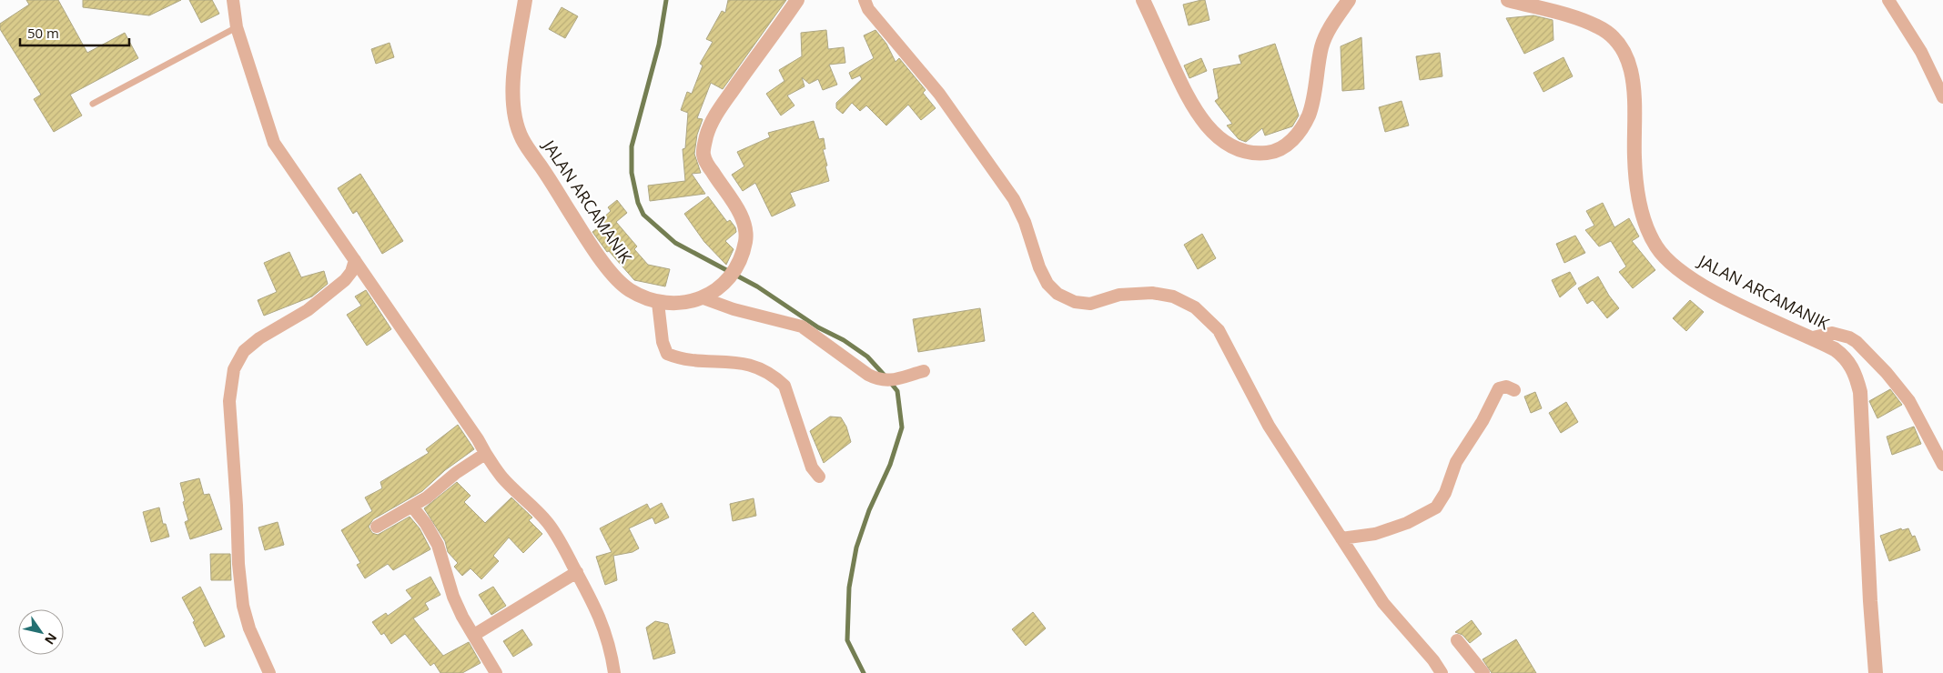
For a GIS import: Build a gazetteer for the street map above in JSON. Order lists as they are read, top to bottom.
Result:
{
  "streets": {
    "street": ["JALAN ARCAMANIK"]
  },
  "scale_bar": "50 m",
  "north": "bottom right"
}
